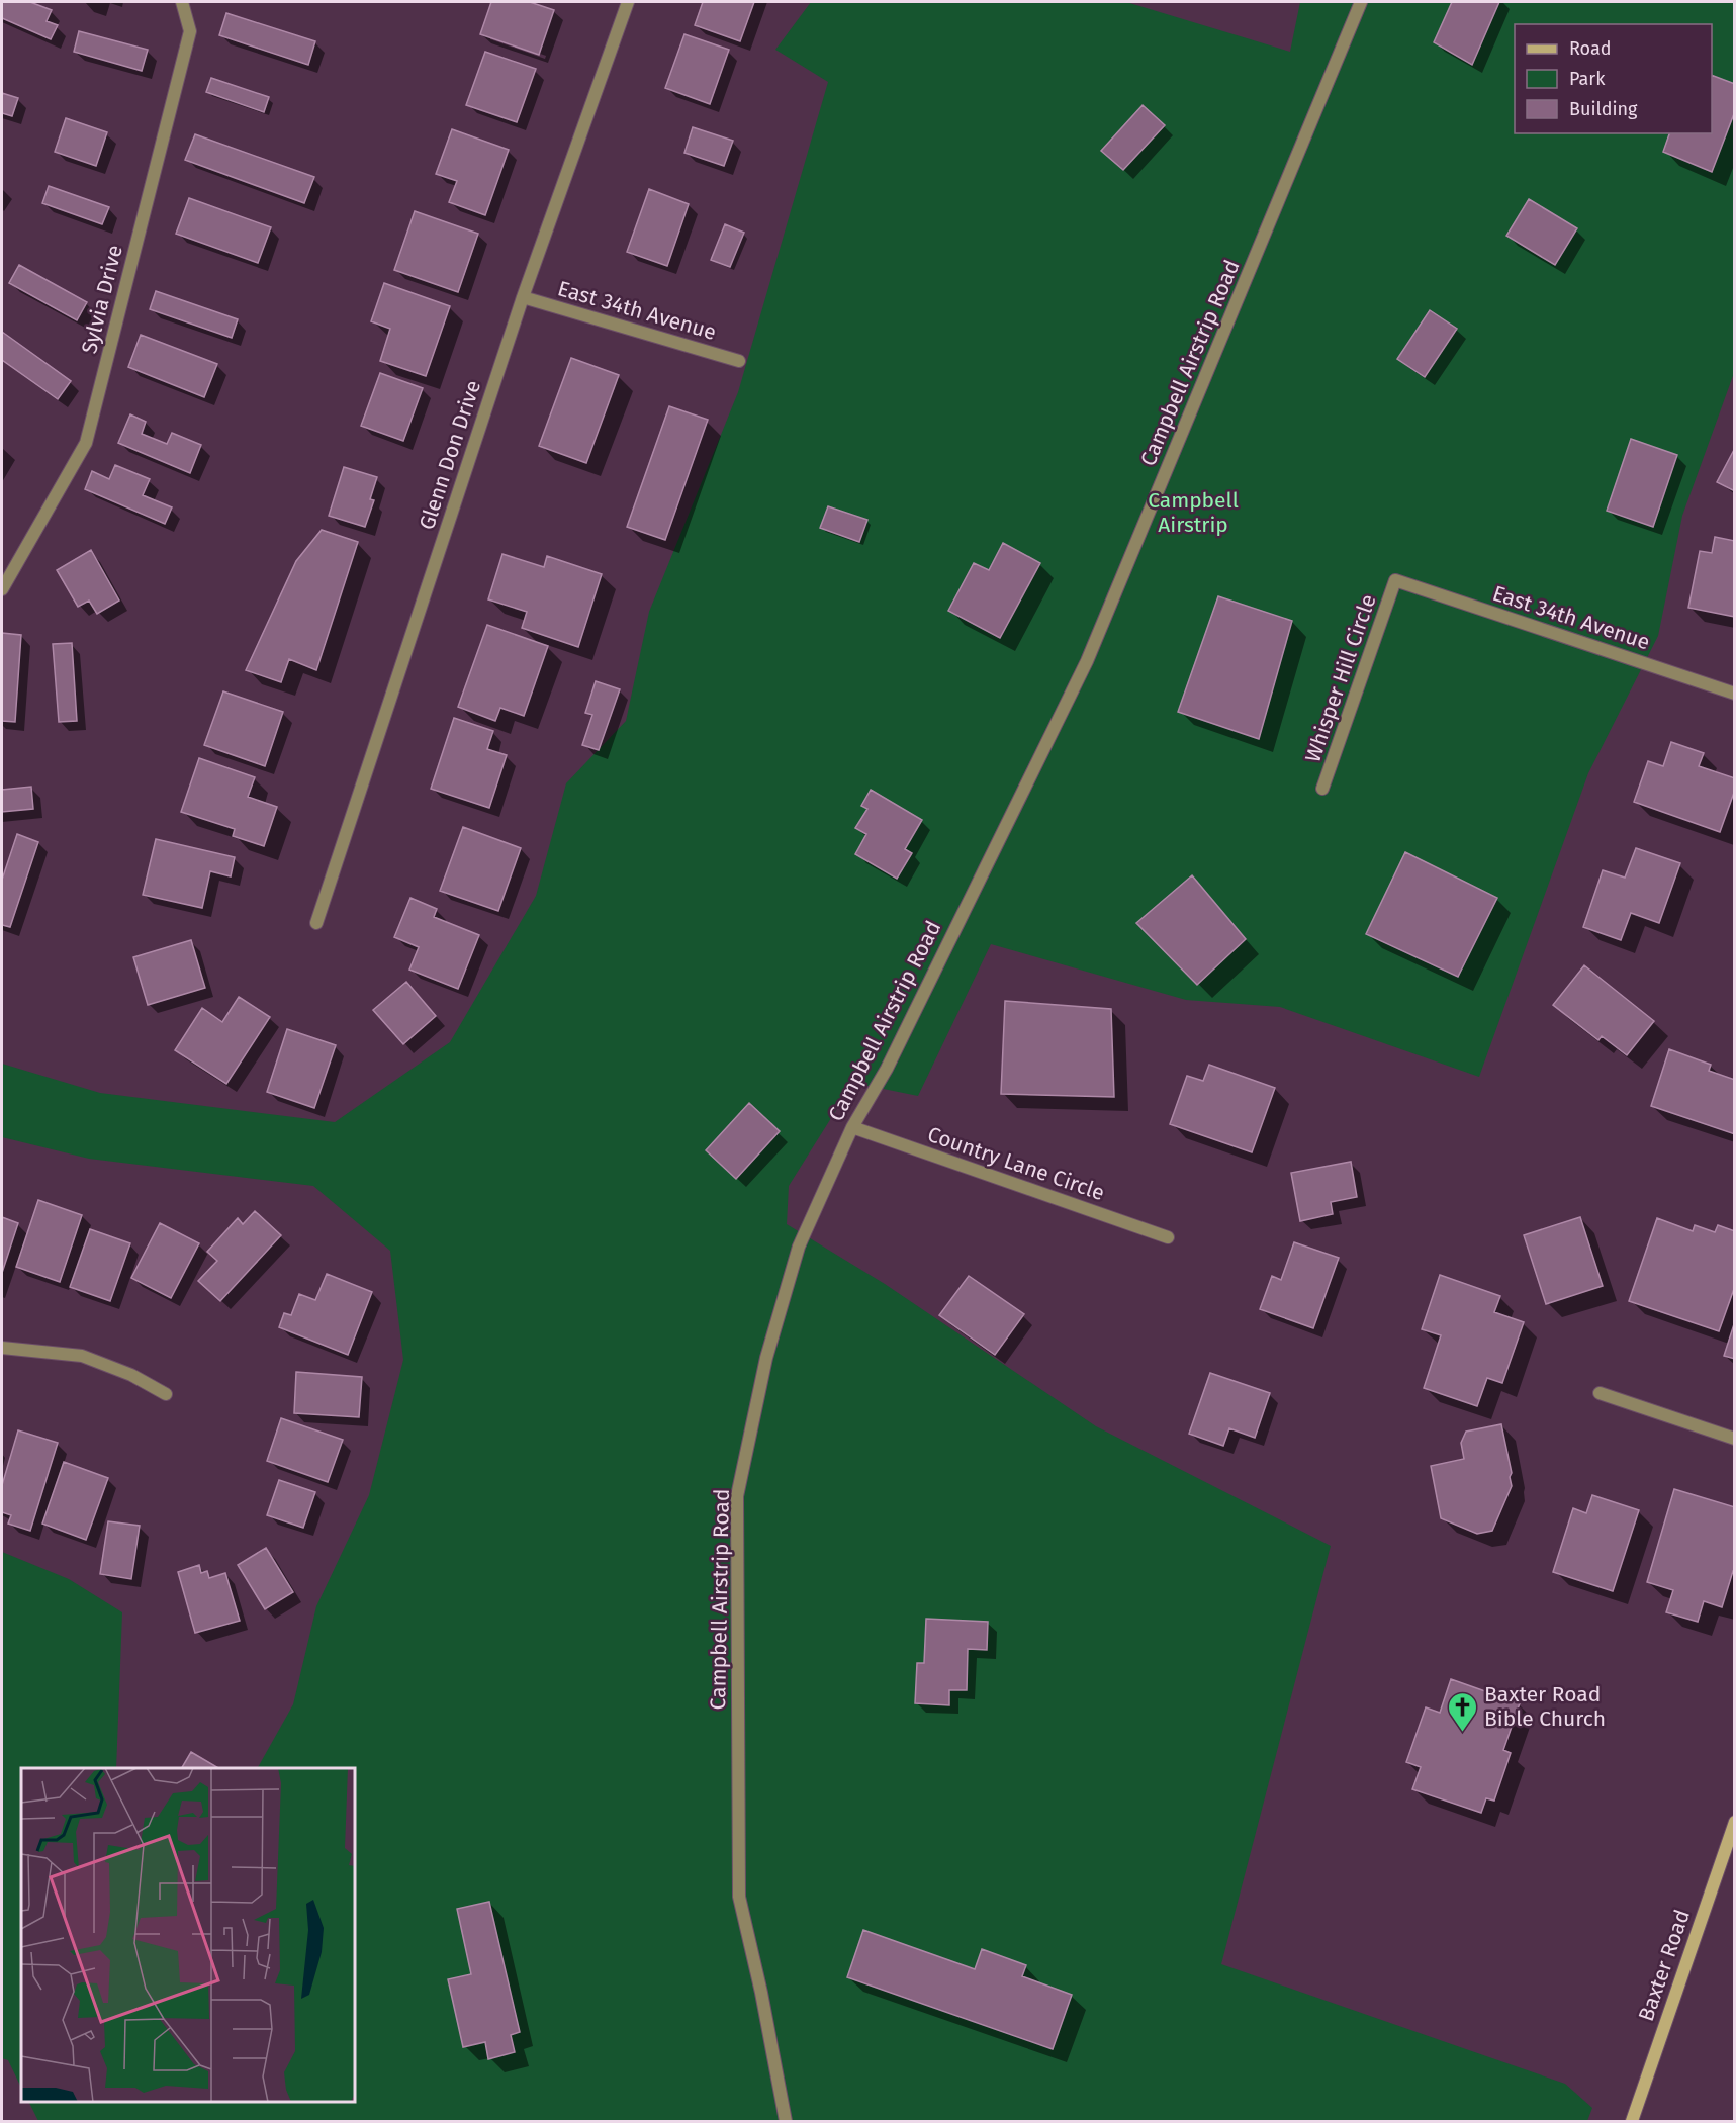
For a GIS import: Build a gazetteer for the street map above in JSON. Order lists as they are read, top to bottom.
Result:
{
  "streets": {
    "street": [
      "Sylvia Drive",
      "East 34th Avenue",
      "Campbell Airstrip Road",
      "Glenn Don Drive",
      "Whisper Hill Circle",
      "Country Lane Circle",
      "Baxter Road"
    ]
  },
  "crossings": [
    ["East 34th Avenue", "Glenn Don Drive"],
    ["East 34th Avenue", "Whisper Hill Circle"],
    ["Campbell Airstrip Road", "Country Lane Circle"]
  ],
  "parks": ["Campbell Airstrip"],
  "places": {
    "church": ["Baxter Road Bible Church"]
  },
  "legend": ["Road", "Park", "Building"]
}
